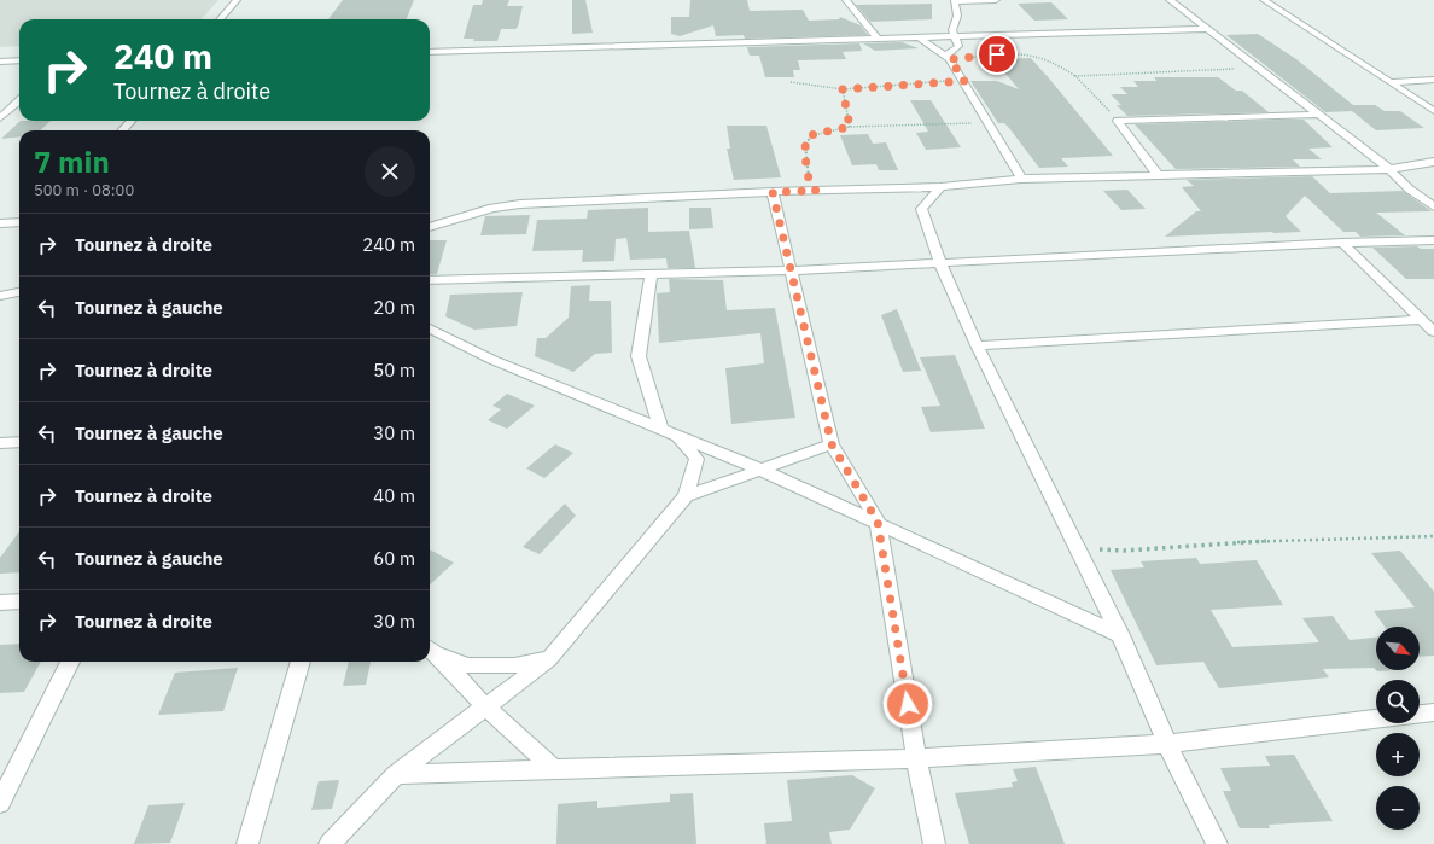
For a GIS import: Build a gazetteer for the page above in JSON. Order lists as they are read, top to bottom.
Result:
{
  "north": "bottom right",
  "page": {
    "turn": ["240 m", "Tournez à droite"],
    "heading": ["7 min", "500 m · 08:00"],
    "list": [
      {
        "name": "Tournez à droite",
        "value": "240 m"
      },
      {
        "name": "Tournez à gauche",
        "value": "20 m"
      },
      {
        "name": "Tournez à droite",
        "value": "50 m"
      },
      {
        "name": "Tournez à gauche",
        "value": "30 m"
      },
      {
        "name": "Tournez à droite",
        "value": "40 m"
      },
      {
        "name": "Tournez à gauche",
        "value": "60 m"
      },
      {
        "name": "Tournez à droite",
        "value": "30 m"
      }
    ],
    "map_buttons": ["+", "−"]
  }
}
